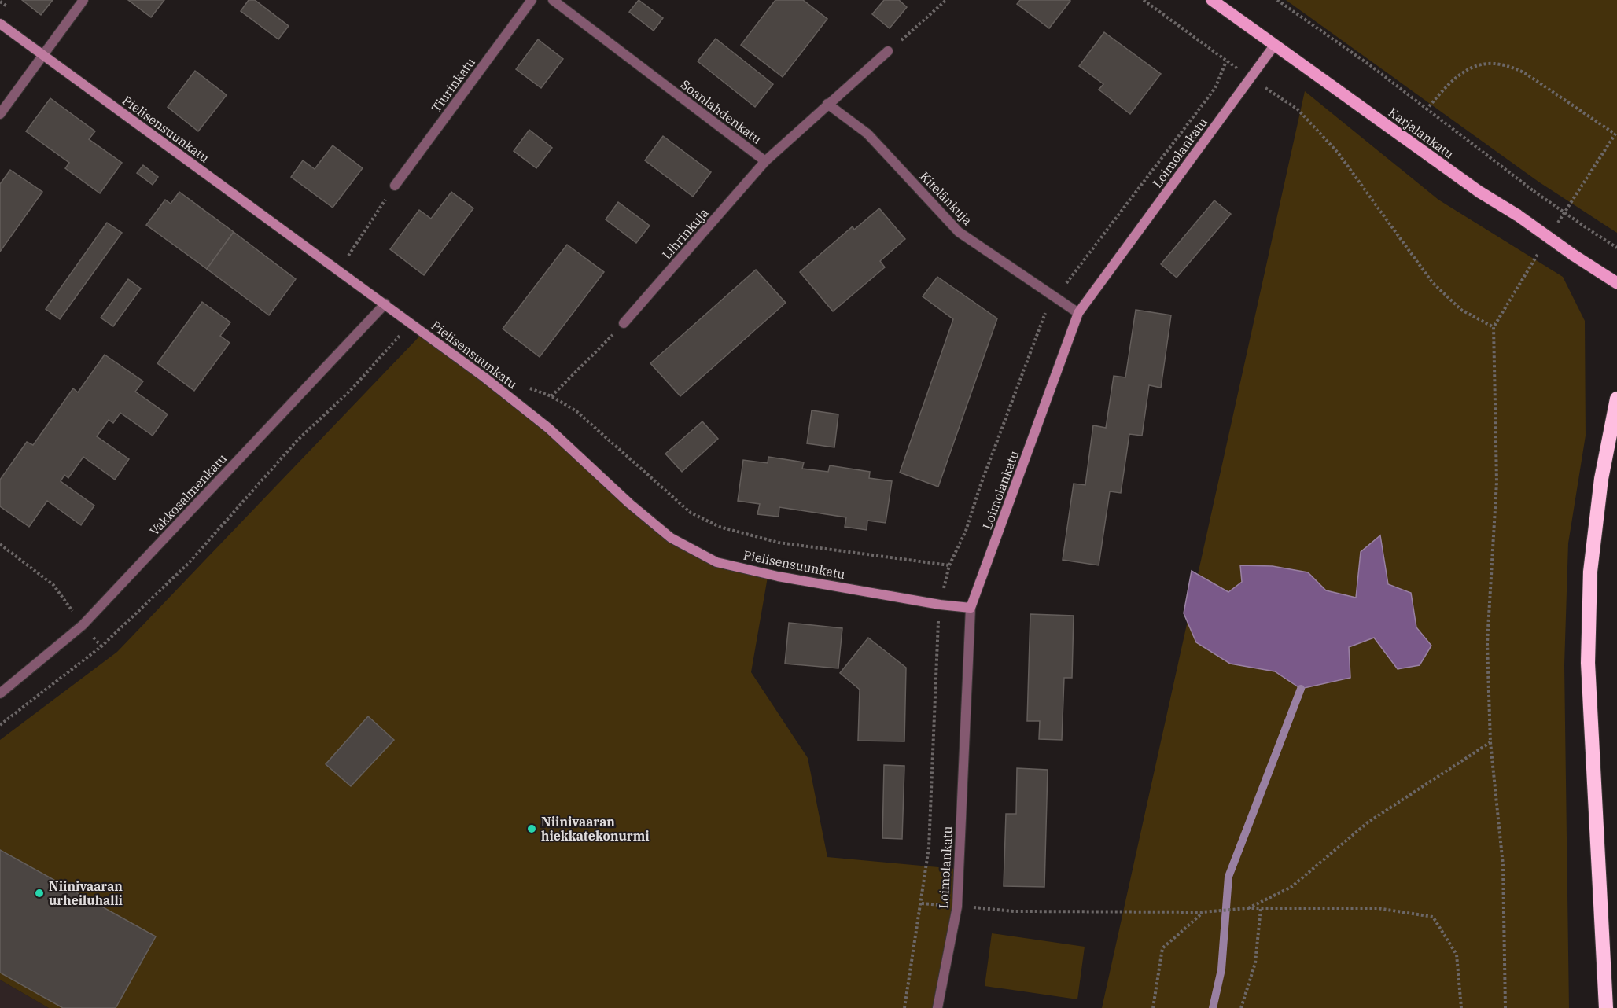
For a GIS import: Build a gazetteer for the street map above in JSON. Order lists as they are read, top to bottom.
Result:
{
  "streets": {
    "main road": ["Karjalankatu"],
    "street": [
      "Tiurinkatu",
      "Soanlahdenkatu",
      "Pielisensuunkatu",
      "Loimolankatu",
      "Kitelänkuja",
      "Lihrinkuja",
      "Vakkosalmenkatu"
    ]
  },
  "crossings": [
    ["Soanlahdenkatu", "Kitelänkuja"],
    ["Soanlahdenkatu", "Lihrinkuja"],
    ["Pielisensuunkatu", "Loimolankatu"],
    ["Pielisensuunkatu", "Vakkosalmenkatu"],
    ["Karjalankatu", "Loimolankatu"],
    ["Loimolankatu", "Kitelänkuja"]
  ],
  "places": ["Niinivaaran hiekkatekonurmi", "Niinivaaran urheiluhalli"]
}
